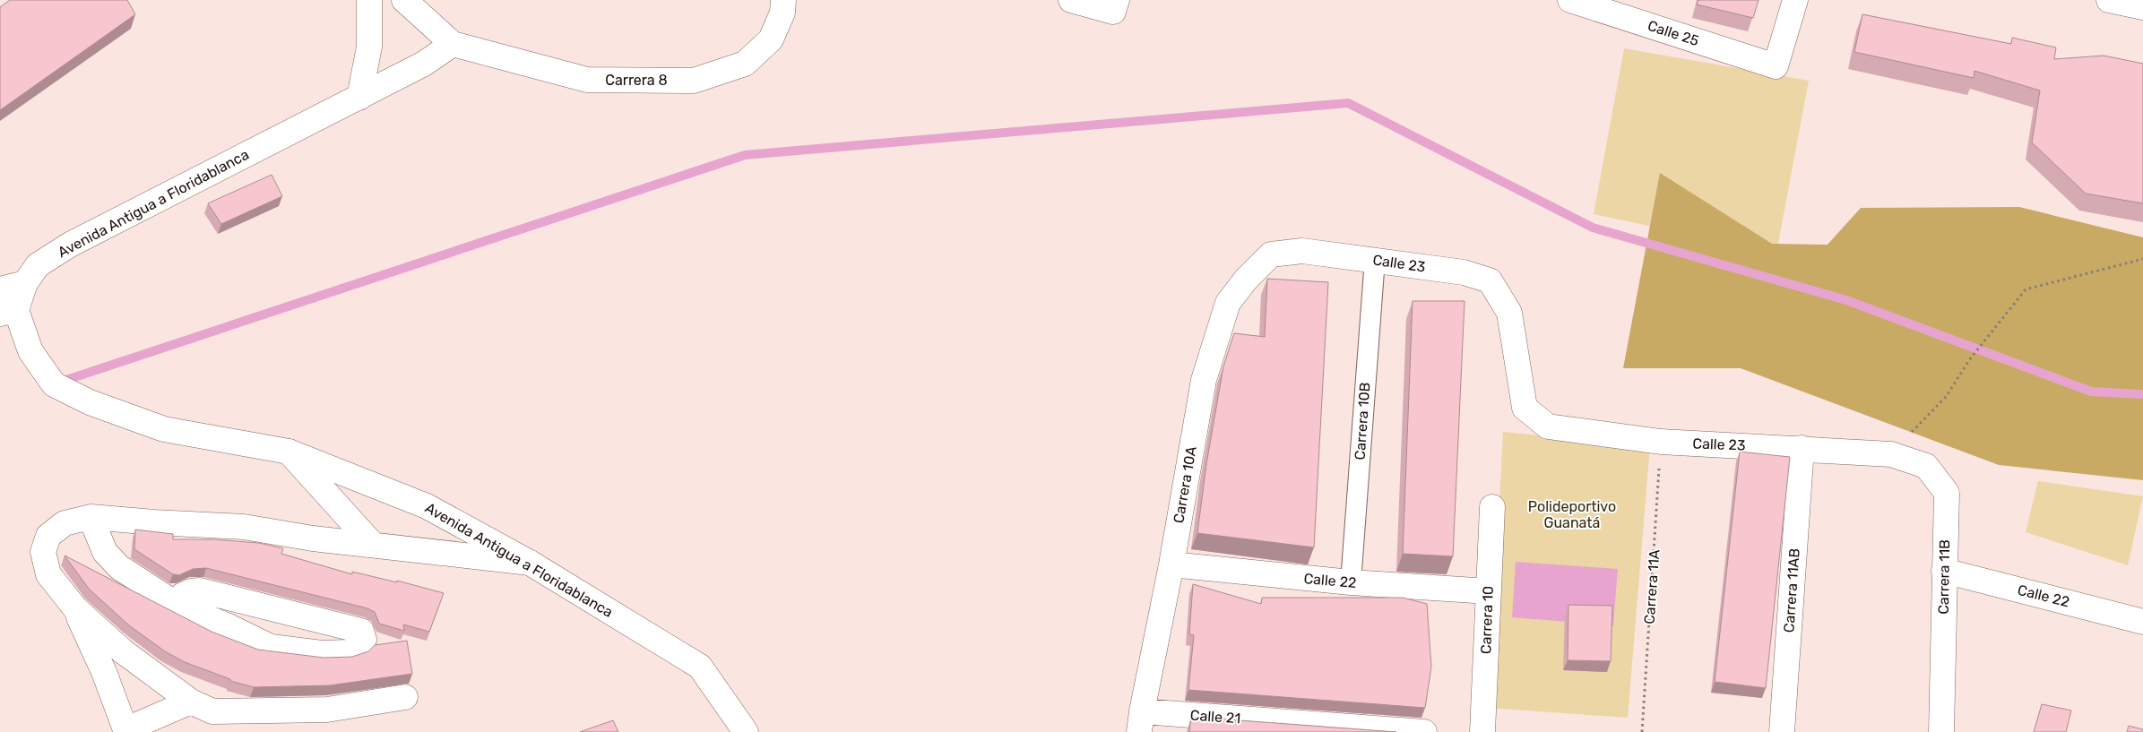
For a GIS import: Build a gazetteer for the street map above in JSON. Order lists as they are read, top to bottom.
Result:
{
  "streets": {
    "street": [
      "Calle 25",
      "Carrera 8",
      "Avenida Antigua a Floridablanca",
      "Calle 23",
      "Carrera 10B",
      "Carrera 10A",
      "Carrera 11B",
      "Calle 22",
      "Carrera 11AB",
      "Carrera 10",
      "Calle 21"
    ],
    "path": ["Carrera 11A"]
  },
  "crossings": [
    ["Calle 23", "Carrera 10B"],
    ["Calle 23", "Carrera 10A"],
    ["Calle 23", "Carrera 11B"],
    ["Calle 23", "Carrera 11A"],
    ["Calle 23", "Carrera 11AB"],
    ["Carrera 10B", "Calle 22"],
    ["Carrera 10A", "Calle 22"],
    ["Carrera 10A", "Calle 21"],
    ["Carrera 11B", "Calle 22"],
    ["Calle 22", "Carrera 10"]
  ],
  "parks": ["Polideportivo Guanatá"]
}
